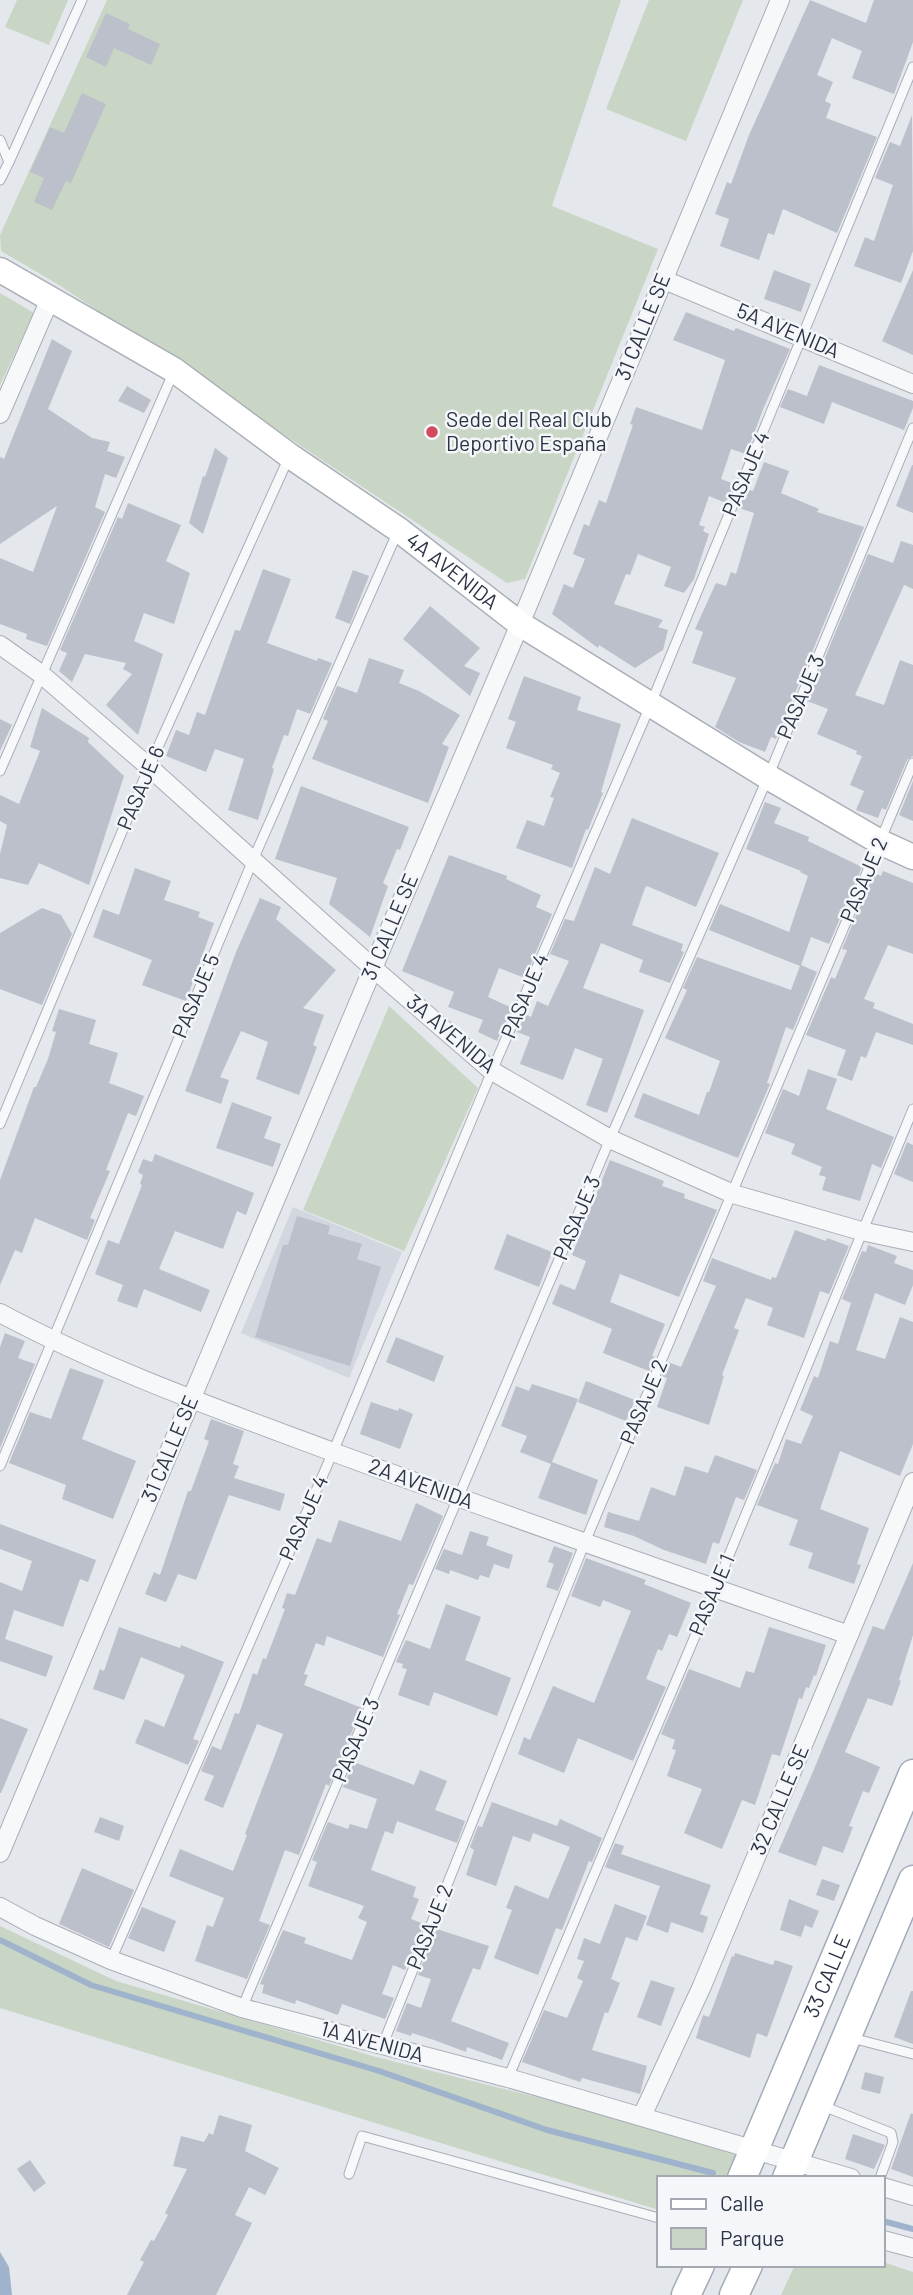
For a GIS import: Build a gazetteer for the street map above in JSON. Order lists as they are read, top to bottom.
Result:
{
  "streets": {
    "main road": ["33 CALLE"],
    "street": [
      "31 CALLE SE",
      "5A AVENIDA",
      "4A AVENIDA",
      "3A AVENIDA",
      "2A AVENIDA",
      "32 CALLE SE",
      "1A AVENIDA"
    ],
    "lane": [
      "PASAJE 4",
      "PASAJE 3",
      "PASAJE 6",
      "PASAJE 2",
      "PASAJE 5",
      "PASAJE 1"
    ]
  },
  "crossings": [
    ["31 CALLE SE", "5A AVENIDA"],
    ["31 CALLE SE", "4A AVENIDA"],
    ["31 CALLE SE", "3A AVENIDA"],
    ["31 CALLE SE", "2A AVENIDA"],
    ["5A AVENIDA", "PASAJE 4"],
    ["PASAJE 4", "4A AVENIDA"],
    ["PASAJE 4", "3A AVENIDA"],
    ["PASAJE 4", "2A AVENIDA"],
    ["PASAJE 4", "1A AVENIDA"],
    ["4A AVENIDA", "PASAJE 3"],
    ["4A AVENIDA", "PASAJE 6"],
    ["4A AVENIDA", "PASAJE 2"],
    ["4A AVENIDA", "PASAJE 5"],
    ["PASAJE 3", "3A AVENIDA"],
    ["PASAJE 3", "2A AVENIDA"],
    ["PASAJE 3", "1A AVENIDA"],
    ["PASAJE 6", "3A AVENIDA"],
    ["PASAJE 2", "3A AVENIDA"],
    ["PASAJE 2", "2A AVENIDA"],
    ["PASAJE 2", "1A AVENIDA"],
    ["PASAJE 5", "3A AVENIDA"],
    ["PASAJE 5", "2A AVENIDA"],
    ["3A AVENIDA", "PASAJE 1"],
    ["2A AVENIDA", "PASAJE 1"],
    ["2A AVENIDA", "32 CALLE SE"],
    ["PASAJE 1", "1A AVENIDA"],
    ["32 CALLE SE", "1A AVENIDA"],
    ["33 CALLE", "1A AVENIDA"]
  ],
  "places": ["Sede del Real Club Deportivo España"],
  "legend": ["Calle", "Parque"]
}
